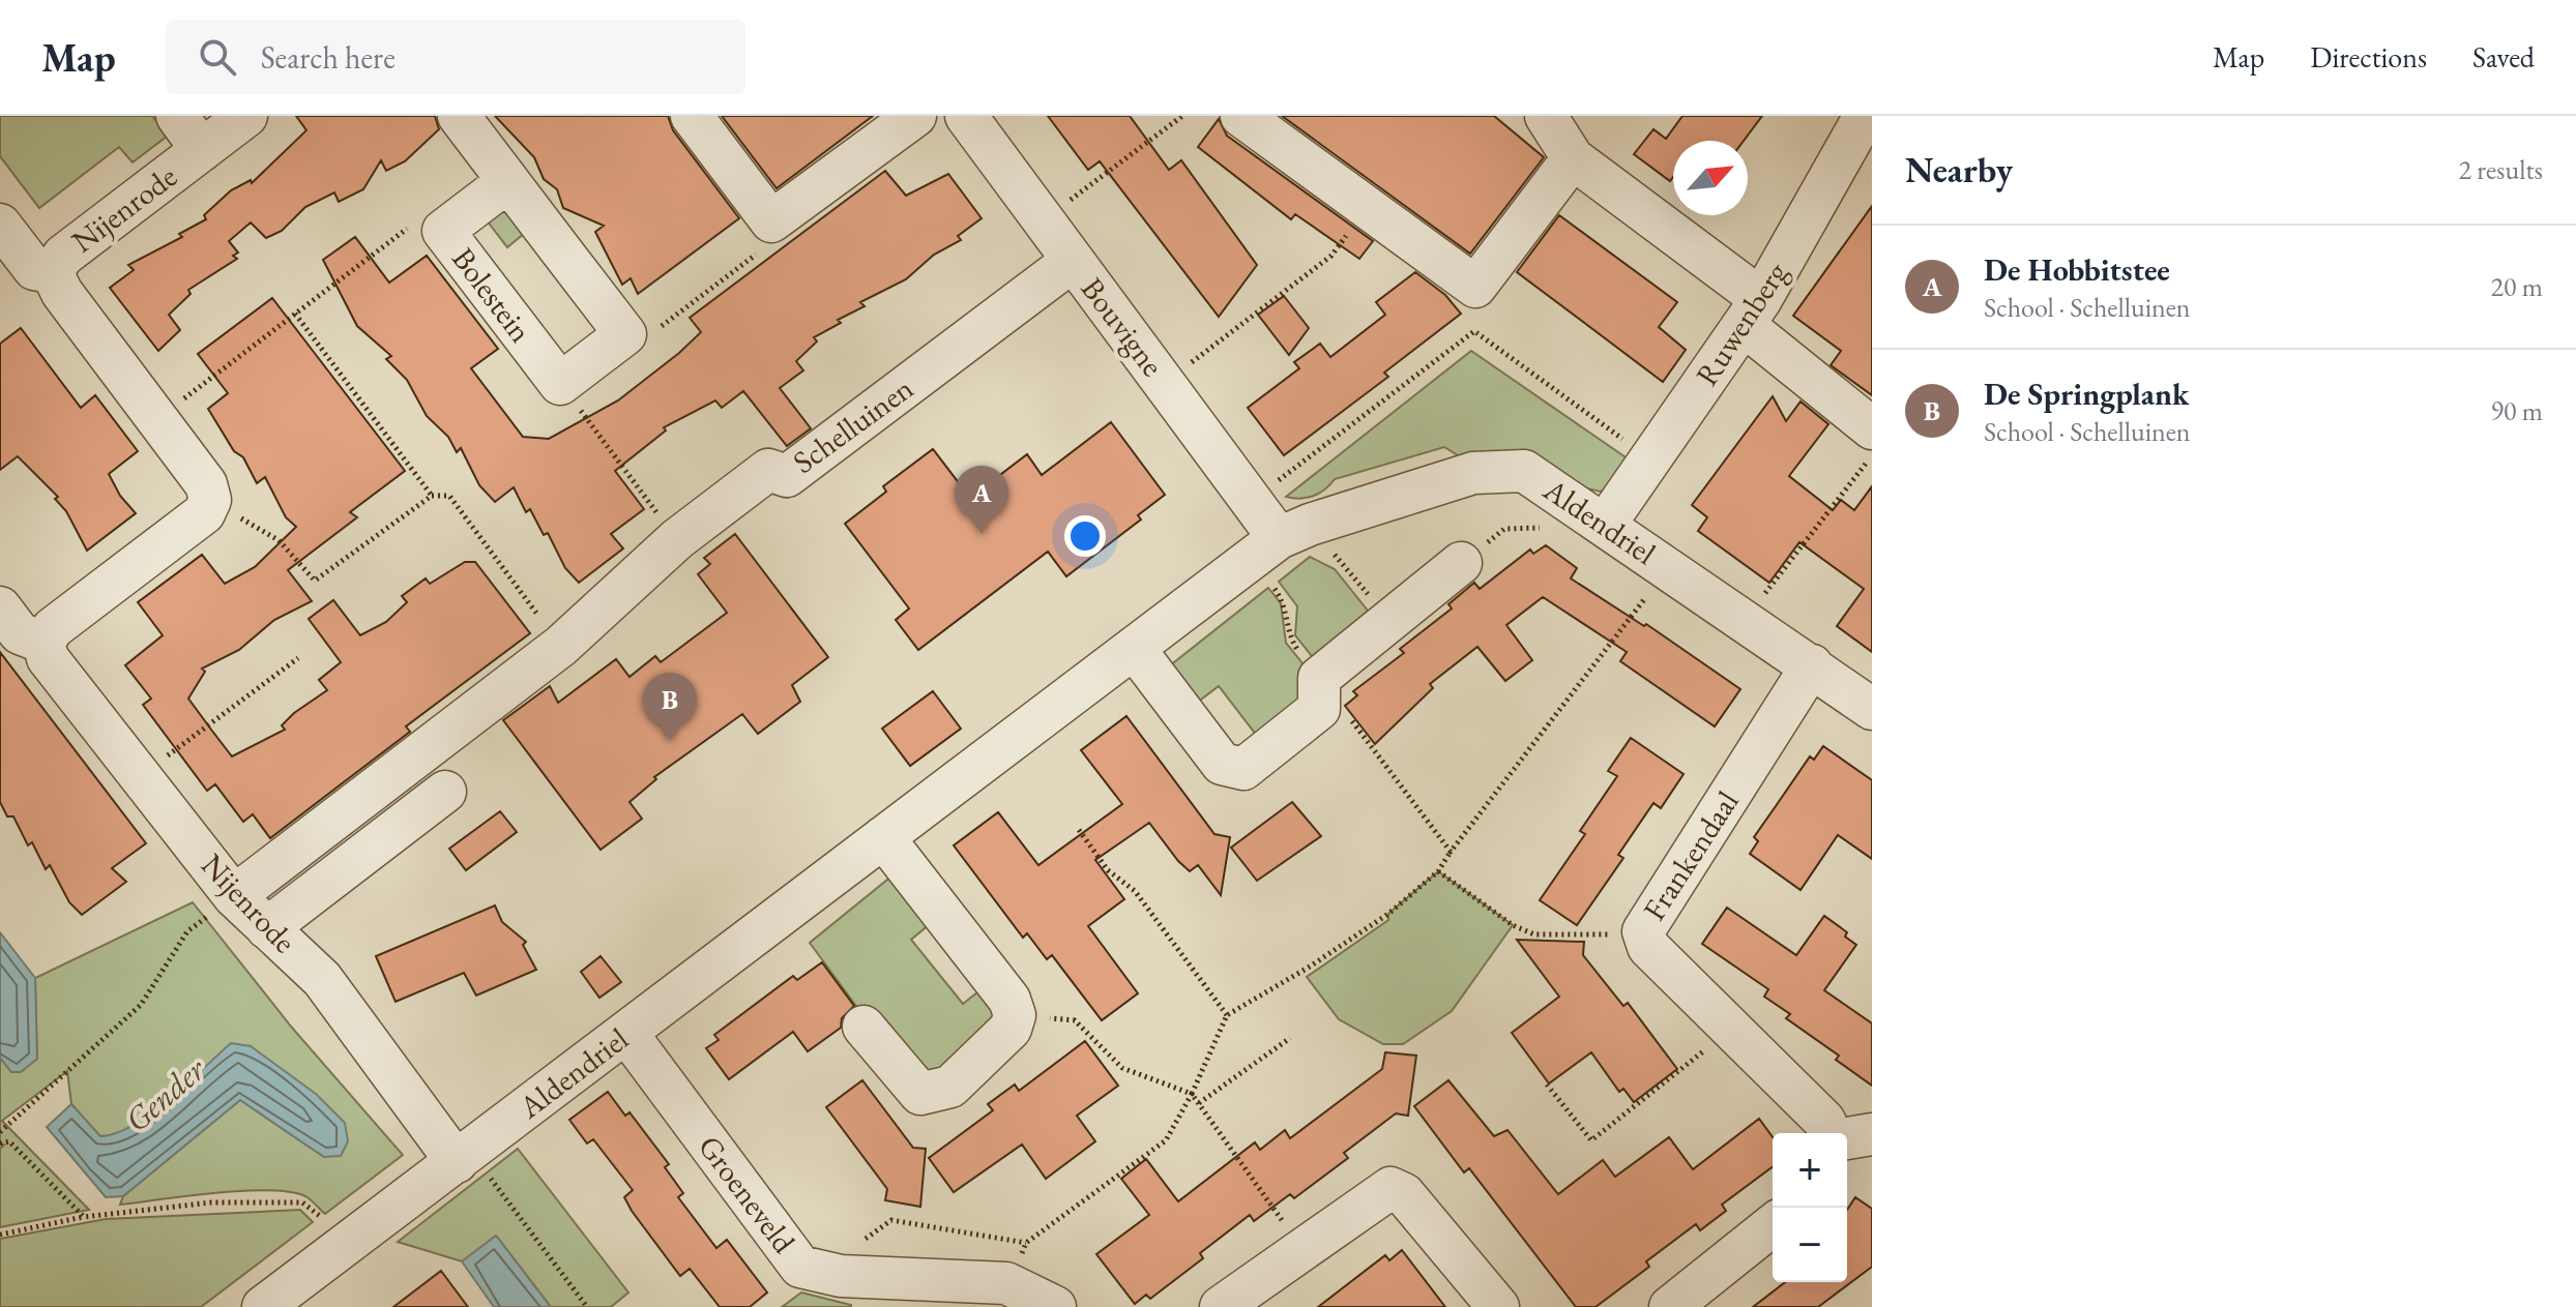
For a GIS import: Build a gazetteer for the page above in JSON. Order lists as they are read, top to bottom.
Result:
{
  "streets": {
    "street": [
      "Nijenrode",
      "Bolestein",
      "Ruwenberg",
      "Bouvigne",
      "Schelluinen",
      "Aldendriel",
      "Frankendaal",
      "Groeneveld"
    ]
  },
  "crossings": [
    ["Nijenrode", "Schelluinen"],
    ["Nijenrode", "Aldendriel"],
    ["Ruwenberg", "Aldendriel"],
    ["Bouvigne", "Schelluinen"],
    ["Bouvigne", "Aldendriel"],
    ["Aldendriel", "Frankendaal"],
    ["Aldendriel", "Groeneveld"]
  ],
  "water": ["Gender"],
  "north": "top right",
  "page": {
    "header": "Map",
    "search": "Search here",
    "nav": ["Map", "Directions", "Saved"],
    "heading": ["Nearby", "2 results"],
    "list": [
      {
        "mark": "A",
        "name": "De Hobbitstee",
        "note": "School · Schelluinen",
        "value": "20 m"
      },
      {
        "mark": "B",
        "name": "De Springplank",
        "note": "School · Schelluinen",
        "value": "90 m"
      }
    ],
    "pins": ["A", "B"],
    "map_buttons": ["+", "−"]
  }
}
